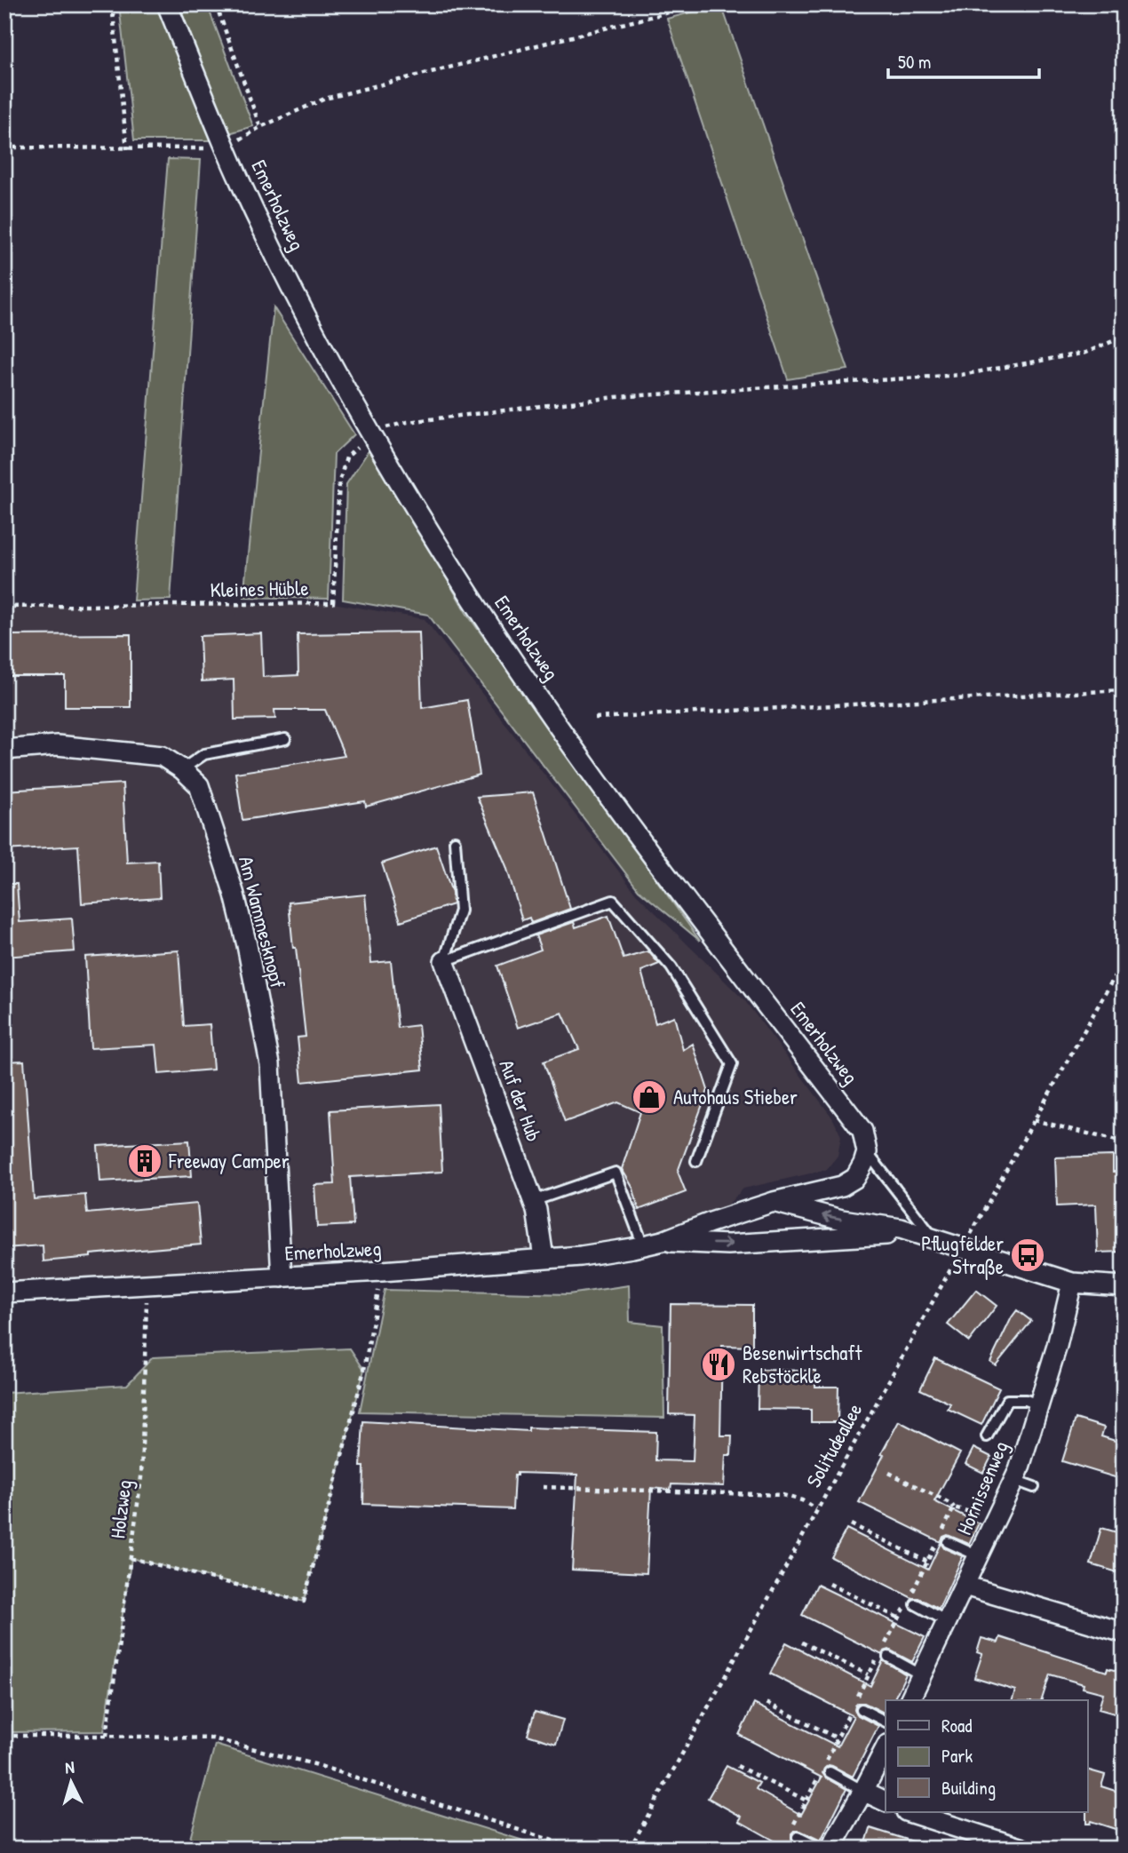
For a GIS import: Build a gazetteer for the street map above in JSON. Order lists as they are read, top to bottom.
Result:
{
  "streets": {
    "street": [
      "Emerholzweg",
      "Am Wammesknopf",
      "Auf der Hub",
      "Hornissenweg"
    ],
    "path": ["Kleines Hüble", "Solitudeallee", "Holzweg"]
  },
  "crossings": [
    ["Emerholzweg", "Kleines Hüble"],
    ["Emerholzweg", "Am Wammesknopf"],
    ["Emerholzweg", "Auf der Hub"],
    ["Emerholzweg", "Solitudeallee"],
    ["Emerholzweg", "Holzweg"]
  ],
  "places": {
    "shop": ["Autohaus Stieber"],
    "building": ["Freeway Camper"],
    "bus stop": ["Pflugfelder Straße"],
    "restaurant": ["Besenwirtschaft Rebstöckle"]
  },
  "legend": ["Road", "Park", "Building"],
  "scale_bar": "50 m",
  "north": "top"
}
